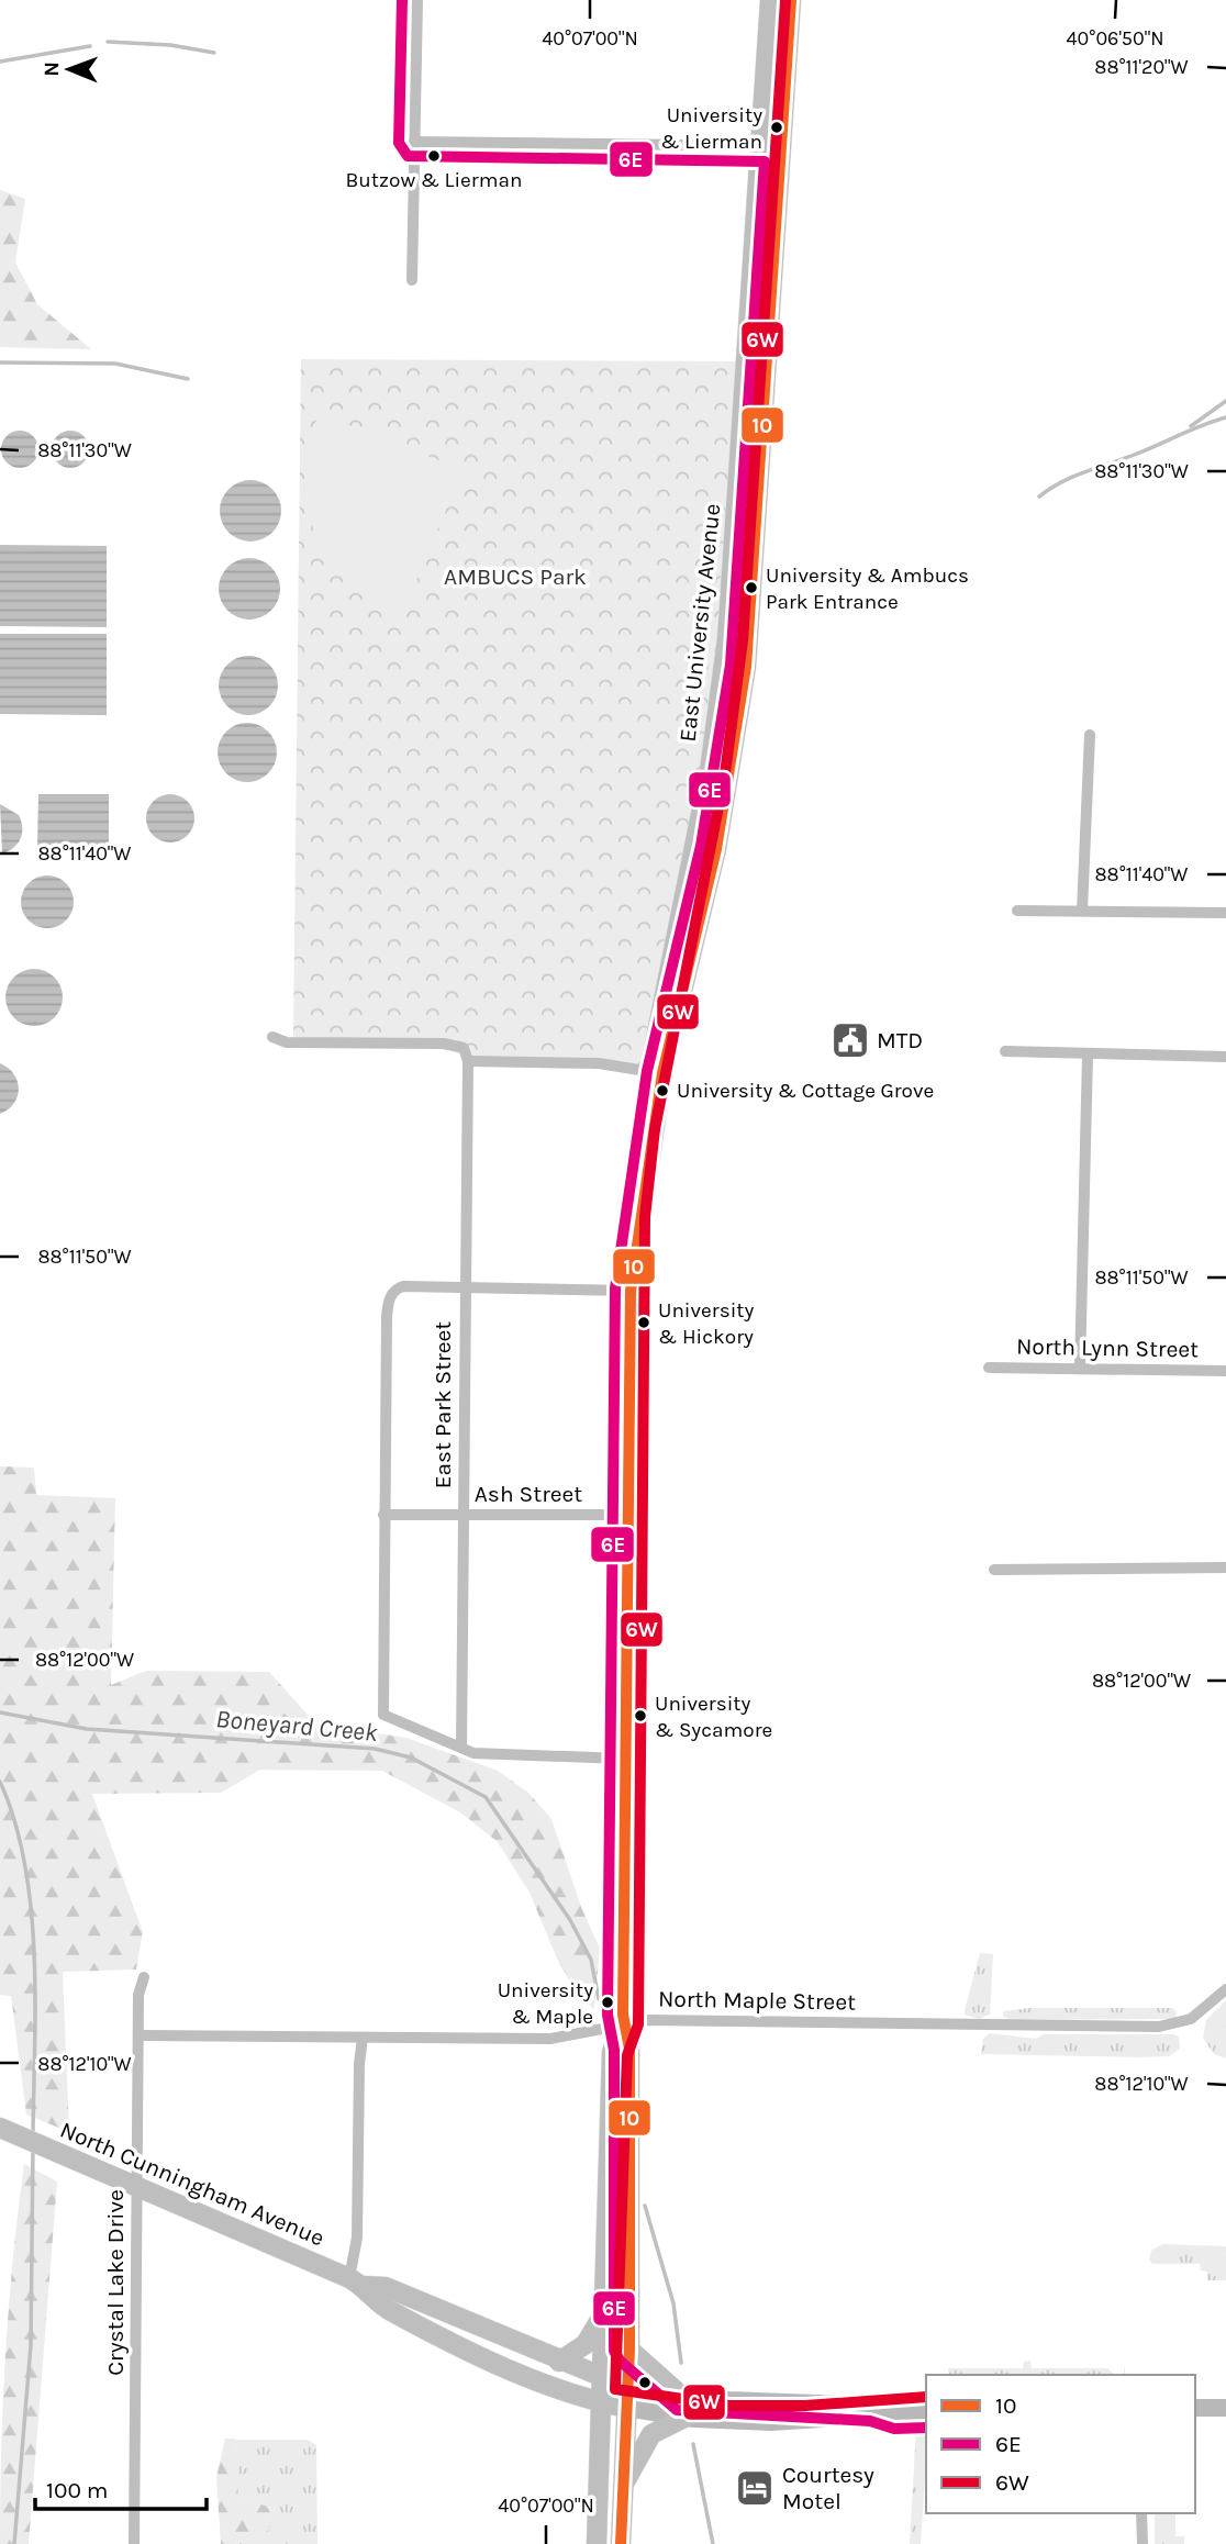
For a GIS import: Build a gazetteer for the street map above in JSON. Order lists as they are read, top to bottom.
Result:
{
  "streets": {
    "main road": ["East University Avenue", "North Cunningham Avenue"],
    "street": [
      "North Lynn Street",
      "East Park Street",
      "Ash Street",
      "North Maple Street",
      "Crystal Lake Drive"
    ]
  },
  "crossings": [
    ["East University Avenue", "Ash Street"],
    ["East University Avenue", "North Maple Street"],
    ["East University Avenue", "North Cunningham Avenue"],
    ["East Park Street", "Ash Street"],
    ["North Maple Street", "Crystal Lake Drive"],
    ["North Cunningham Avenue", "Crystal Lake Drive"]
  ],
  "water": ["Boneyard Creek"],
  "parks": ["AMBUCS Park"],
  "places": {
    "other": [
      "University & Lierman",
      "Butzow & Lierman",
      "University & Ambucs Park Entrance",
      "University & Cottage Grove",
      "University & Hickory",
      "University & Sycamore",
      "University & Maple"
    ],
    "public building": ["MTD"],
    "hotel": ["Courtesy Motel"]
  },
  "lines": ["transit line 10", "transit line 6E", "transit line 6W"],
  "legend": ["10", "6E", "6W"],
  "scale_bar": "100 m",
  "north": "left",
  "coordinates": [
    "40°07'00\"N",
    "40°06'50\"N",
    "88°11'20\"W",
    "88°11'30\"W",
    "88°11'40\"W",
    "88°11'50\"W",
    "88°12'00\"W",
    "88°12'10\"W"
  ]
}
